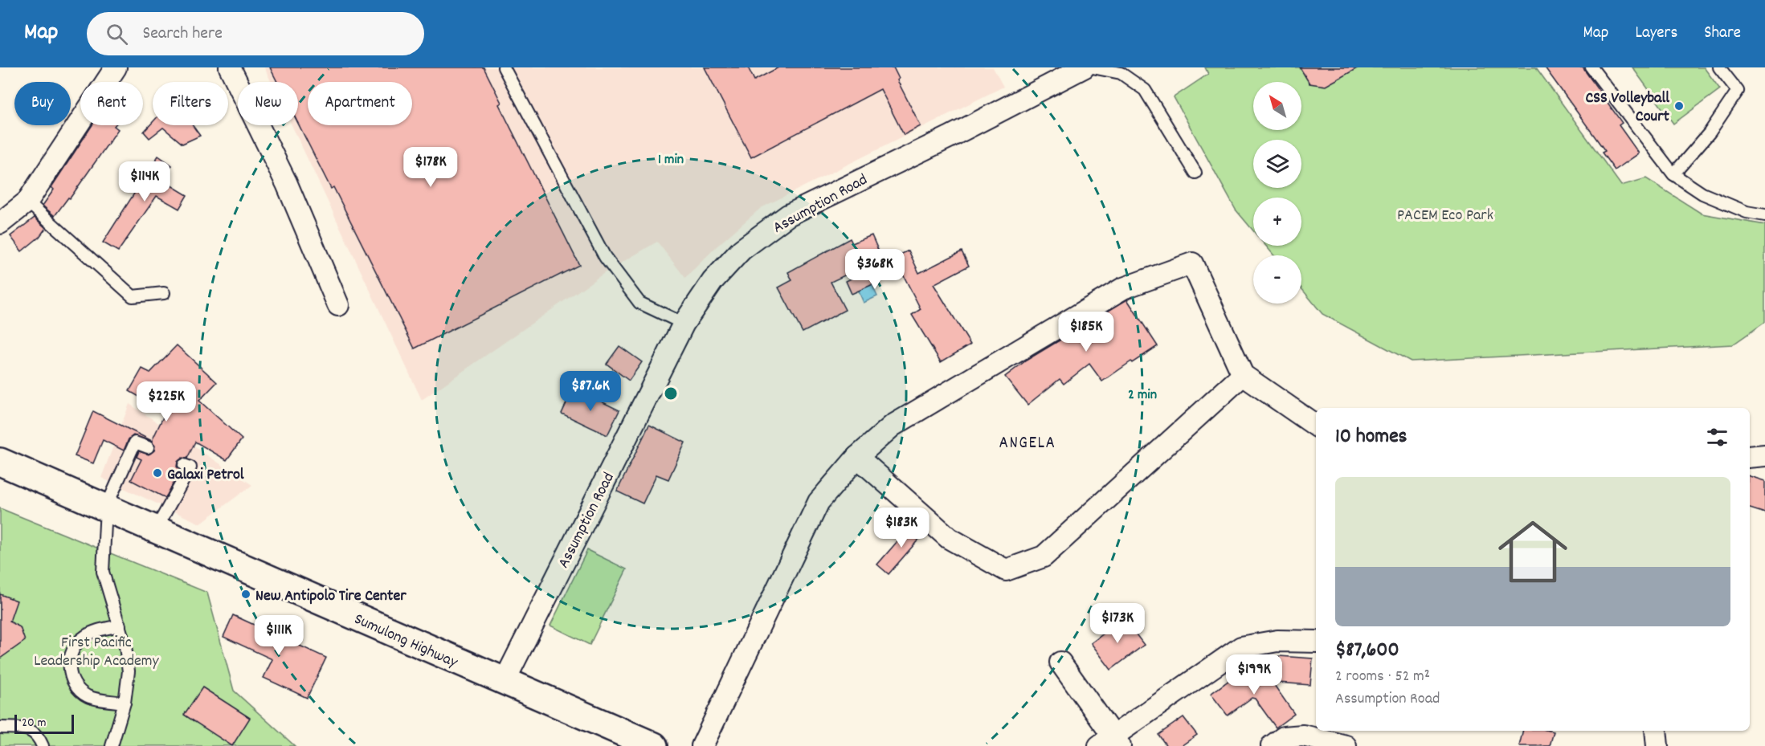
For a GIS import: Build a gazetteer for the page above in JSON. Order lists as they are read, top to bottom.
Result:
{
  "streets": {
    "main road": ["Sumulong Highway"],
    "street": ["Assumption Road"]
  },
  "crossings": [
    ["Assumption Road", "Sumulong Highway"]
  ],
  "districts": ["ANGELA"],
  "parks": ["PACEM Eco Park", "First Pacific Leadership Academy"],
  "places": ["CSS Volleyball Court", "Galaxi Petrol", "New Antipolo Tire Center"],
  "scale_bar": "20 m",
  "north": "top left",
  "page": {
    "header": "Map",
    "search": "Search here",
    "nav": ["Map", "Layers", "Share"],
    "map_buttons": ["+", "−"],
    "chip": [
      "Buy",
      "Rent",
      "Filters",
      "New",
      "Apartment"
    ],
    "price": [
      "$178K",
      "$114K",
      "$368K",
      "$185K",
      "$87.6K",
      "$225K",
      "$183K",
      "$173K",
      "$111K",
      "$199K"
    ],
    "heading": "10 homes",
    "list": [
      {
        "name": "$87,600",
        "note": "2 rooms · 52 m² · Assumption Road"
      }
    ],
    "scale": "20 m"
  },
  "rings": ["1 min", "2 min"]
}
